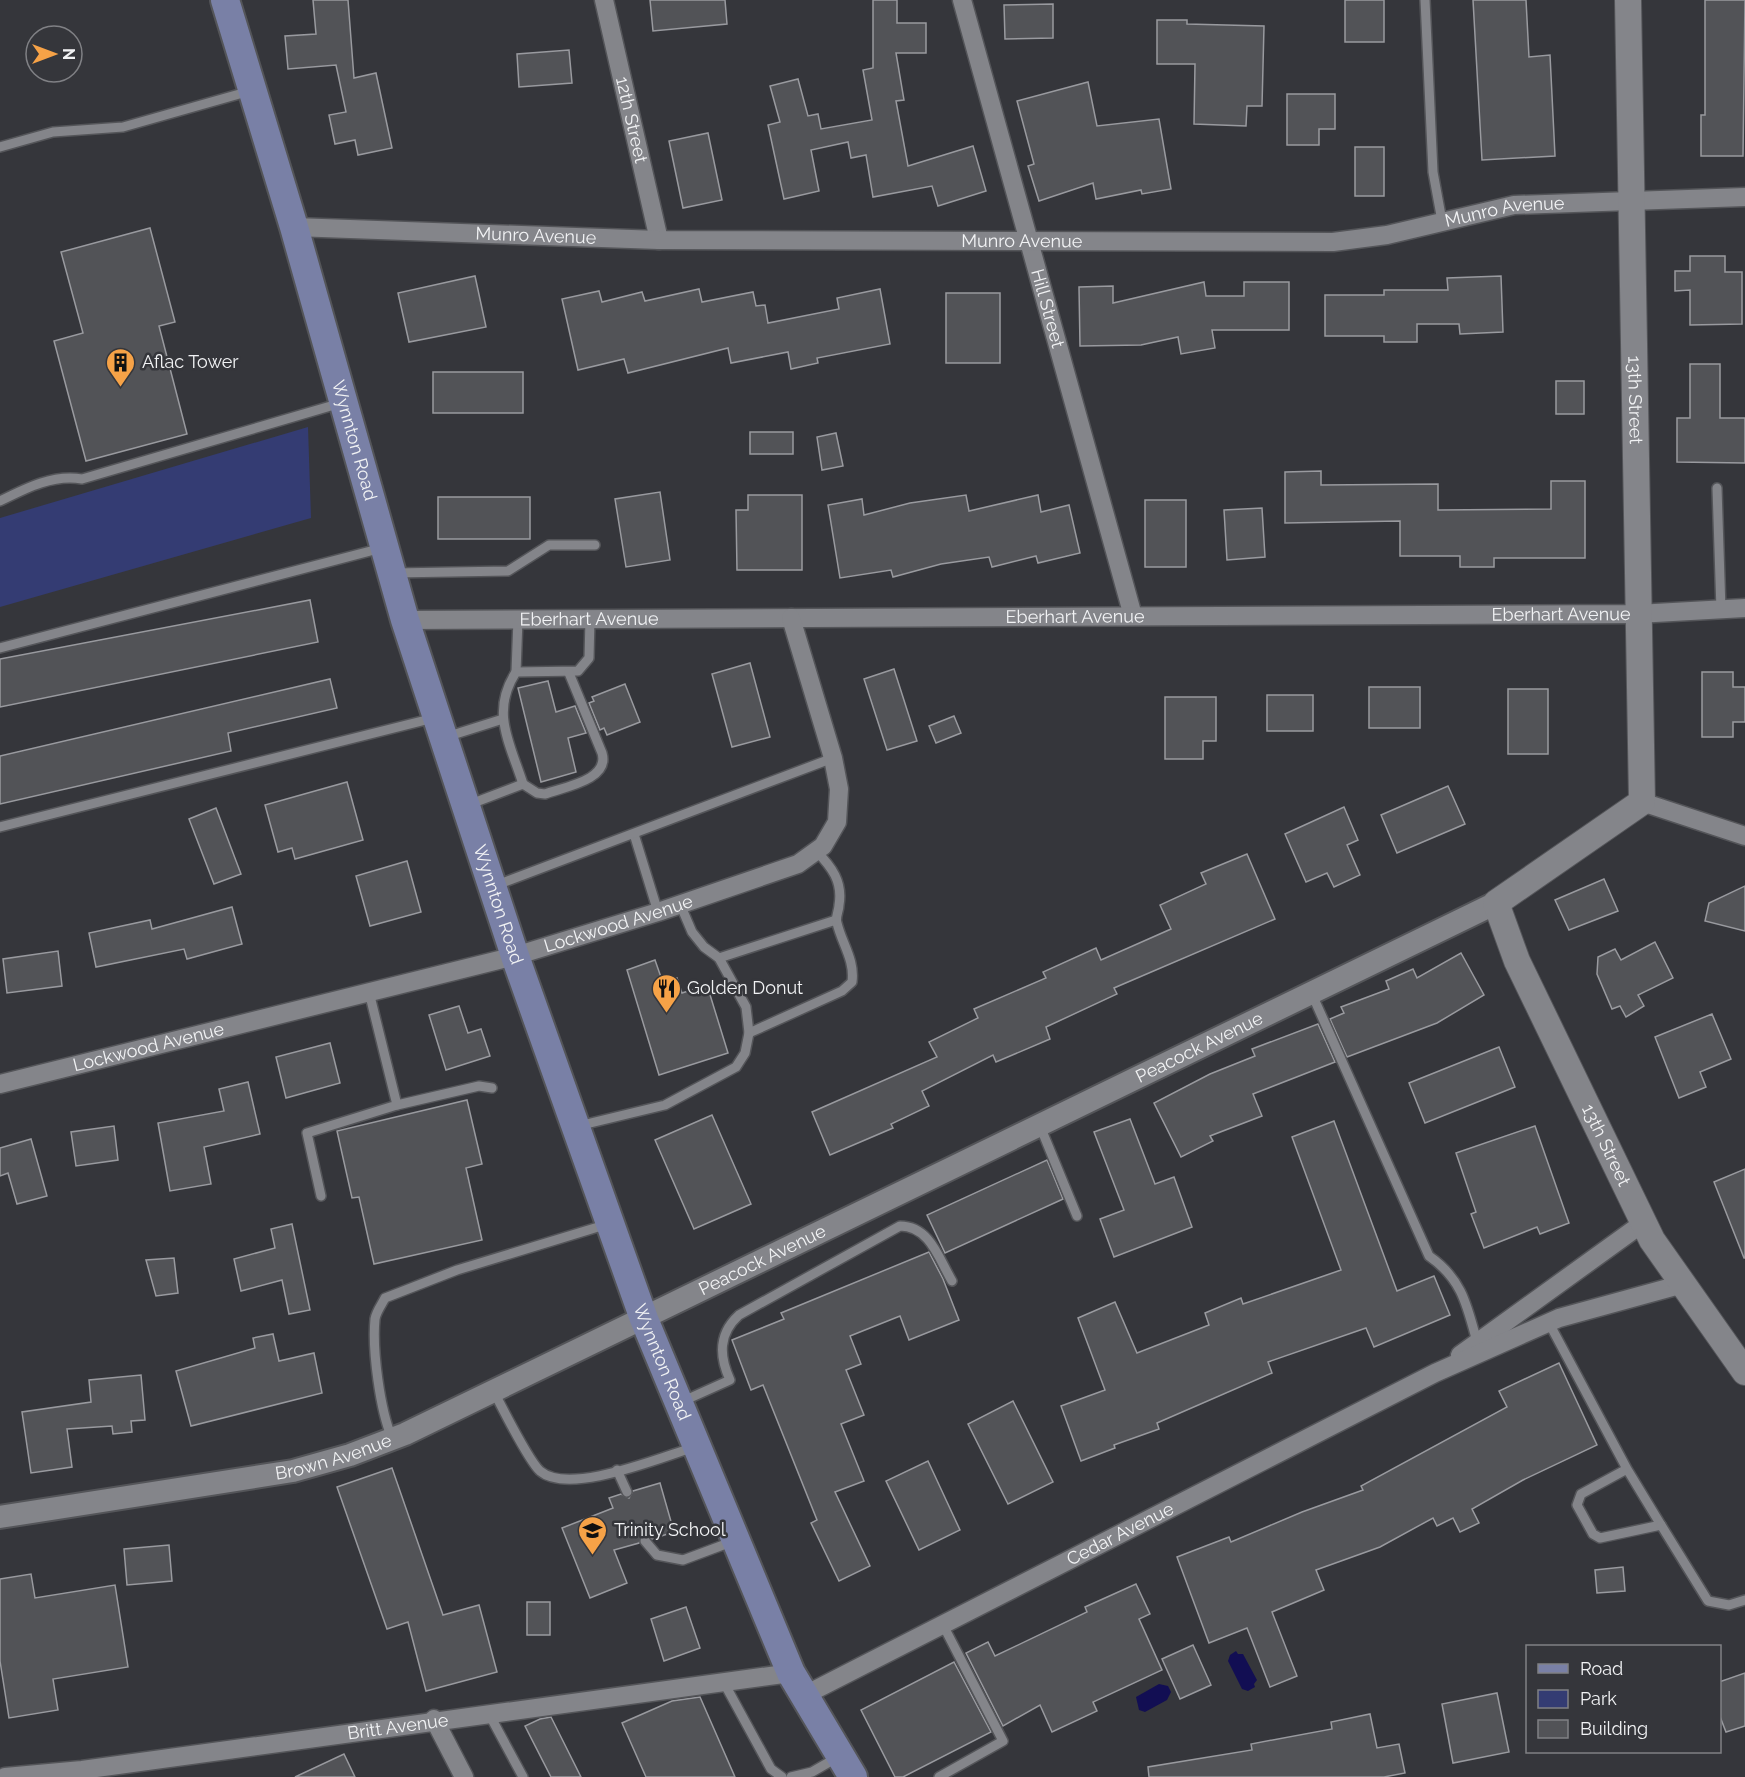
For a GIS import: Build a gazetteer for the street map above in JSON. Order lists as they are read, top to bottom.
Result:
{
  "streets": {
    "main road": ["13th Street", "Wynnton Road", "Peacock Avenue"],
    "street": [
      "12th Street",
      "Munro Avenue",
      "Hill Street",
      "Eberhart Avenue",
      "Lockwood Avenue",
      "Brown Avenue",
      "Cedar Avenue",
      "Britt Avenue"
    ]
  },
  "crossings": [
    ["12th Street", "Munro Avenue"],
    ["Munro Avenue", "Hill Street"],
    ["Munro Avenue", "13th Street"],
    ["Munro Avenue", "Wynnton Road"],
    ["Hill Street", "Eberhart Avenue"],
    ["13th Street", "Eberhart Avenue"],
    ["13th Street", "Peacock Avenue"],
    ["Wynnton Road", "Eberhart Avenue"],
    ["Wynnton Road", "Lockwood Avenue"],
    ["Wynnton Road", "Peacock Avenue"],
    ["Wynnton Road", "Brown Avenue"],
    ["Wynnton Road", "Cedar Avenue"],
    ["Wynnton Road", "Britt Avenue"],
    ["Eberhart Avenue", "Lockwood Avenue"],
    ["Peacock Avenue", "Brown Avenue"],
    ["Cedar Avenue", "Britt Avenue"]
  ],
  "places": {
    "building": ["Aflac Tower"],
    "restaurant": ["Golden Donut"],
    "school or university": ["Trinity School"]
  },
  "legend": ["Road", "Park", "Building"],
  "north": "right"
}
